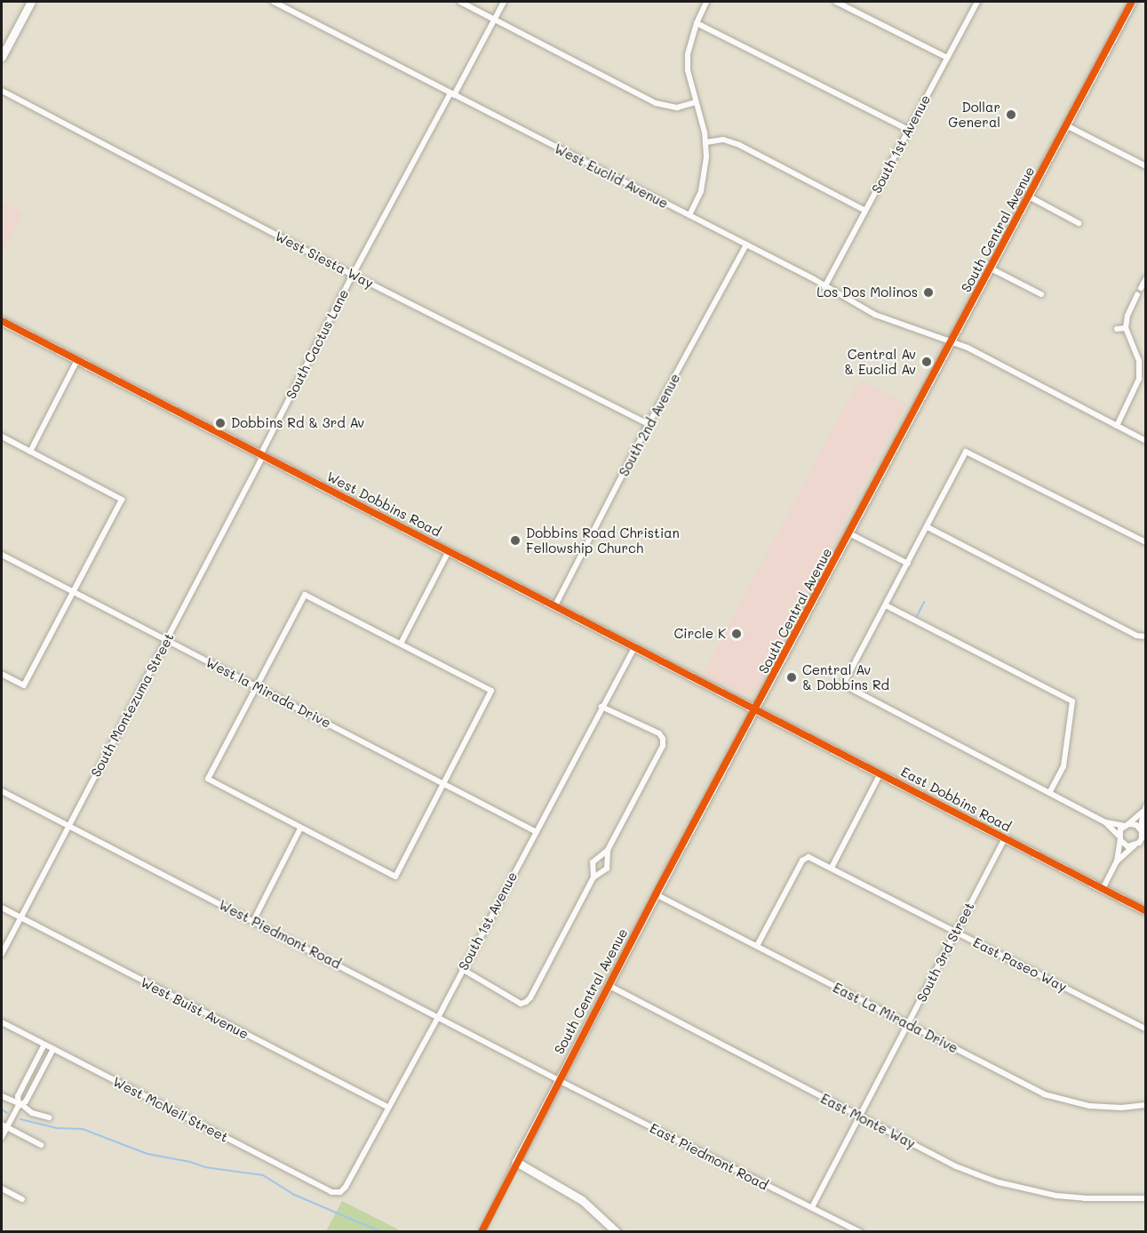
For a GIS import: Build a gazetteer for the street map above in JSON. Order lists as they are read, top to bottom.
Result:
{
  "streets": {
    "main road": ["South Central Avenue", "West Dobbins Road", "East Dobbins Road"],
    "street": [
      "South 1st Avenue",
      "West Euclid Avenue",
      "West Siesta Way",
      "South Cactus Lane",
      "South 2nd Avenue",
      "West la Mirada Drive",
      "South Montezuma Street",
      "West Piedmont Road",
      "South 3rd Street",
      "East Paseo Way",
      "West Buist Avenue",
      "East La Mirada Drive",
      "West McNeil Street",
      "East Monte Way",
      "East Piedmont Road"
    ]
  },
  "crossings": [
    ["South 1st Avenue", "West Euclid Avenue"],
    ["South 1st Avenue", "West Dobbins Road"],
    ["South 1st Avenue", "West la Mirada Drive"],
    ["South 1st Avenue", "West Piedmont Road"],
    ["South 1st Avenue", "West Buist Avenue"],
    ["South 1st Avenue", "West McNeil Street"],
    ["West Euclid Avenue", "South Central Avenue"],
    ["West Euclid Avenue", "South Cactus Lane"],
    ["West Euclid Avenue", "South 2nd Avenue"],
    ["South Central Avenue", "West Dobbins Road"],
    ["South Central Avenue", "East Dobbins Road"],
    ["South Central Avenue", "West Piedmont Road"],
    ["South Central Avenue", "East La Mirada Drive"],
    ["South Central Avenue", "East Monte Way"],
    ["South Central Avenue", "East Piedmont Road"],
    ["West Siesta Way", "South Cactus Lane"],
    ["West Siesta Way", "South 2nd Avenue"],
    ["South Cactus Lane", "West Dobbins Road"],
    ["South Cactus Lane", "South Montezuma Street"],
    ["South 2nd Avenue", "West Dobbins Road"],
    ["West Dobbins Road", "South Montezuma Street"],
    ["West Dobbins Road", "East Dobbins Road"],
    ["West la Mirada Drive", "South Montezuma Street"],
    ["South Montezuma Street", "West Piedmont Road"],
    ["South Montezuma Street", "West Buist Avenue"],
    ["East Dobbins Road", "South 3rd Street"],
    ["West Piedmont Road", "East Piedmont Road"],
    ["South 3rd Street", "East Paseo Way"],
    ["South 3rd Street", "East La Mirada Drive"],
    ["South 3rd Street", "East Monte Way"],
    ["South 3rd Street", "East Piedmont Road"],
    ["East Paseo Way", "East La Mirada Drive"]
  ],
  "places": [
    "Dollar General",
    "Los Dos Molinos",
    "Central Av & Euclid Av",
    "Dobbins Rd & 3rd Av",
    "Dobbins Road Christian Fellowship Church",
    "Circle K",
    "Central Av & Dobbins Rd"
  ]
}
